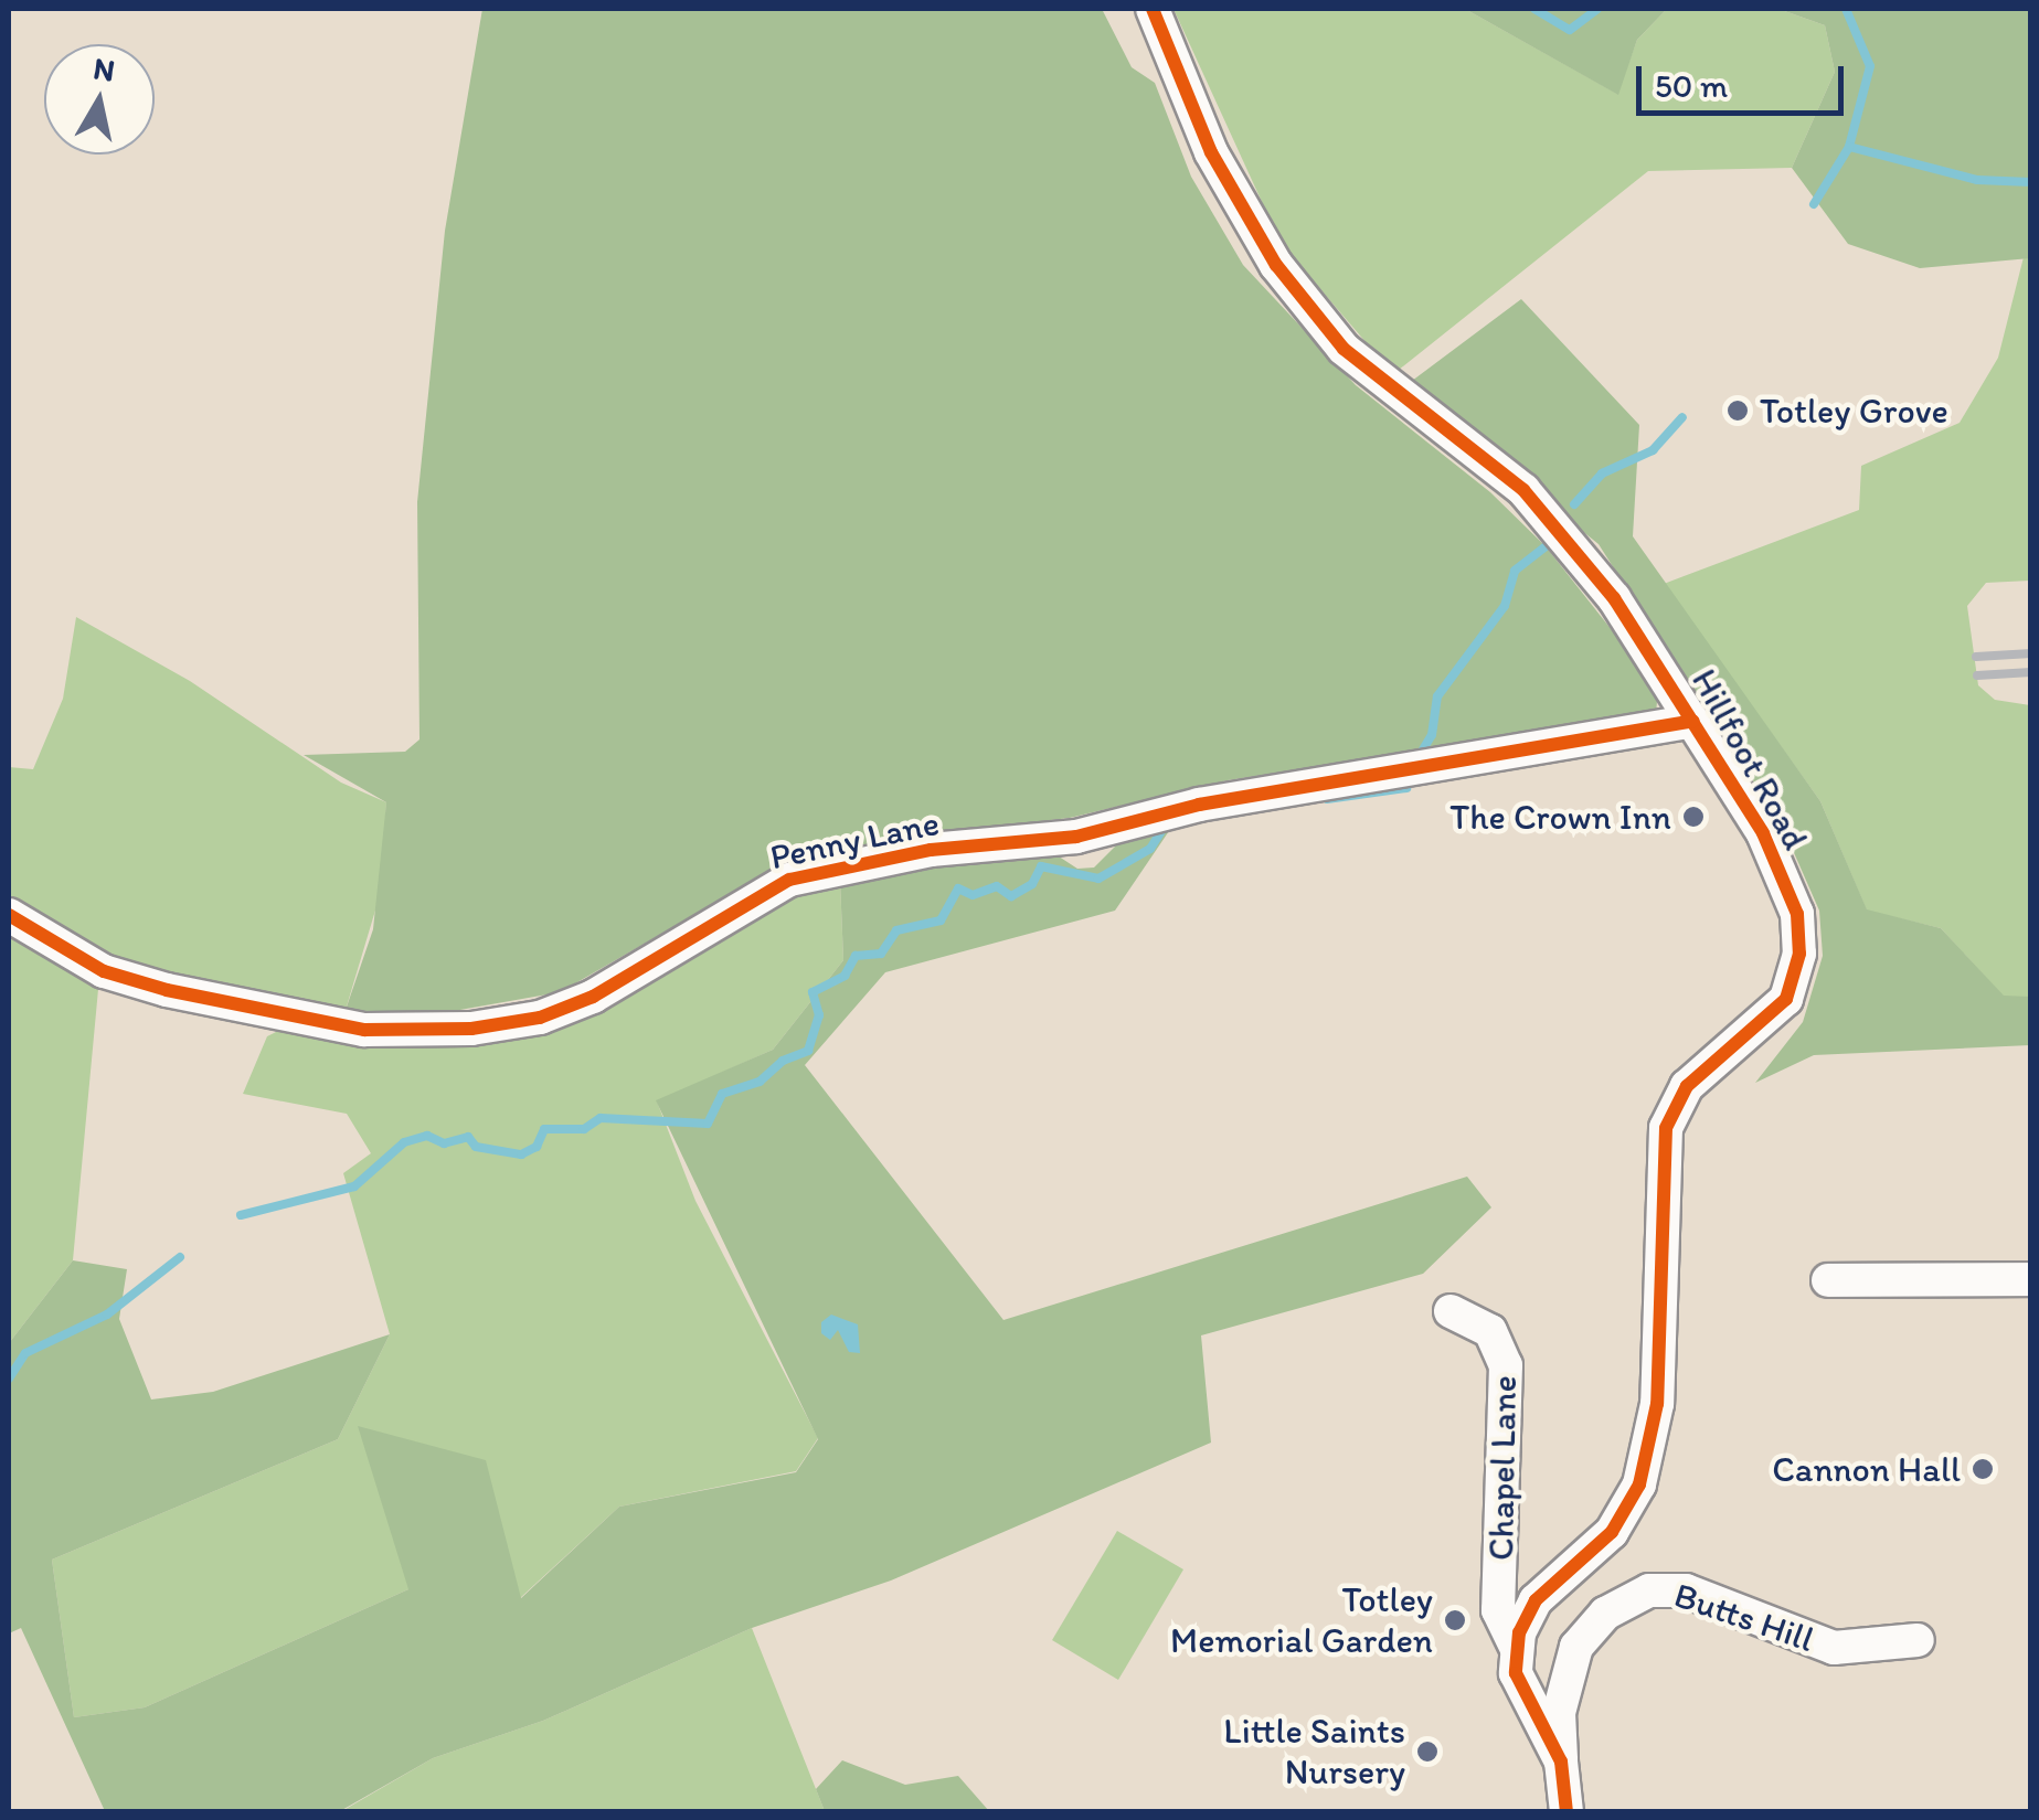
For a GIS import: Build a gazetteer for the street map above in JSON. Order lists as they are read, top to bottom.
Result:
{
  "streets": {
    "street": [
      "Hillfoot Road",
      "Penny Lane",
      "Chapel Lane",
      "Butts Hill"
    ]
  },
  "crossings": [
    ["Hillfoot Road", "Penny Lane"],
    ["Hillfoot Road", "Chapel Lane"]
  ],
  "places": [
    "Totley Grove",
    "The Crown Inn",
    "Cannon Hall",
    "Totley Memorial Garden",
    "Little Saints Nursery"
  ],
  "scale_bar": "50 m",
  "north": "top"
}
